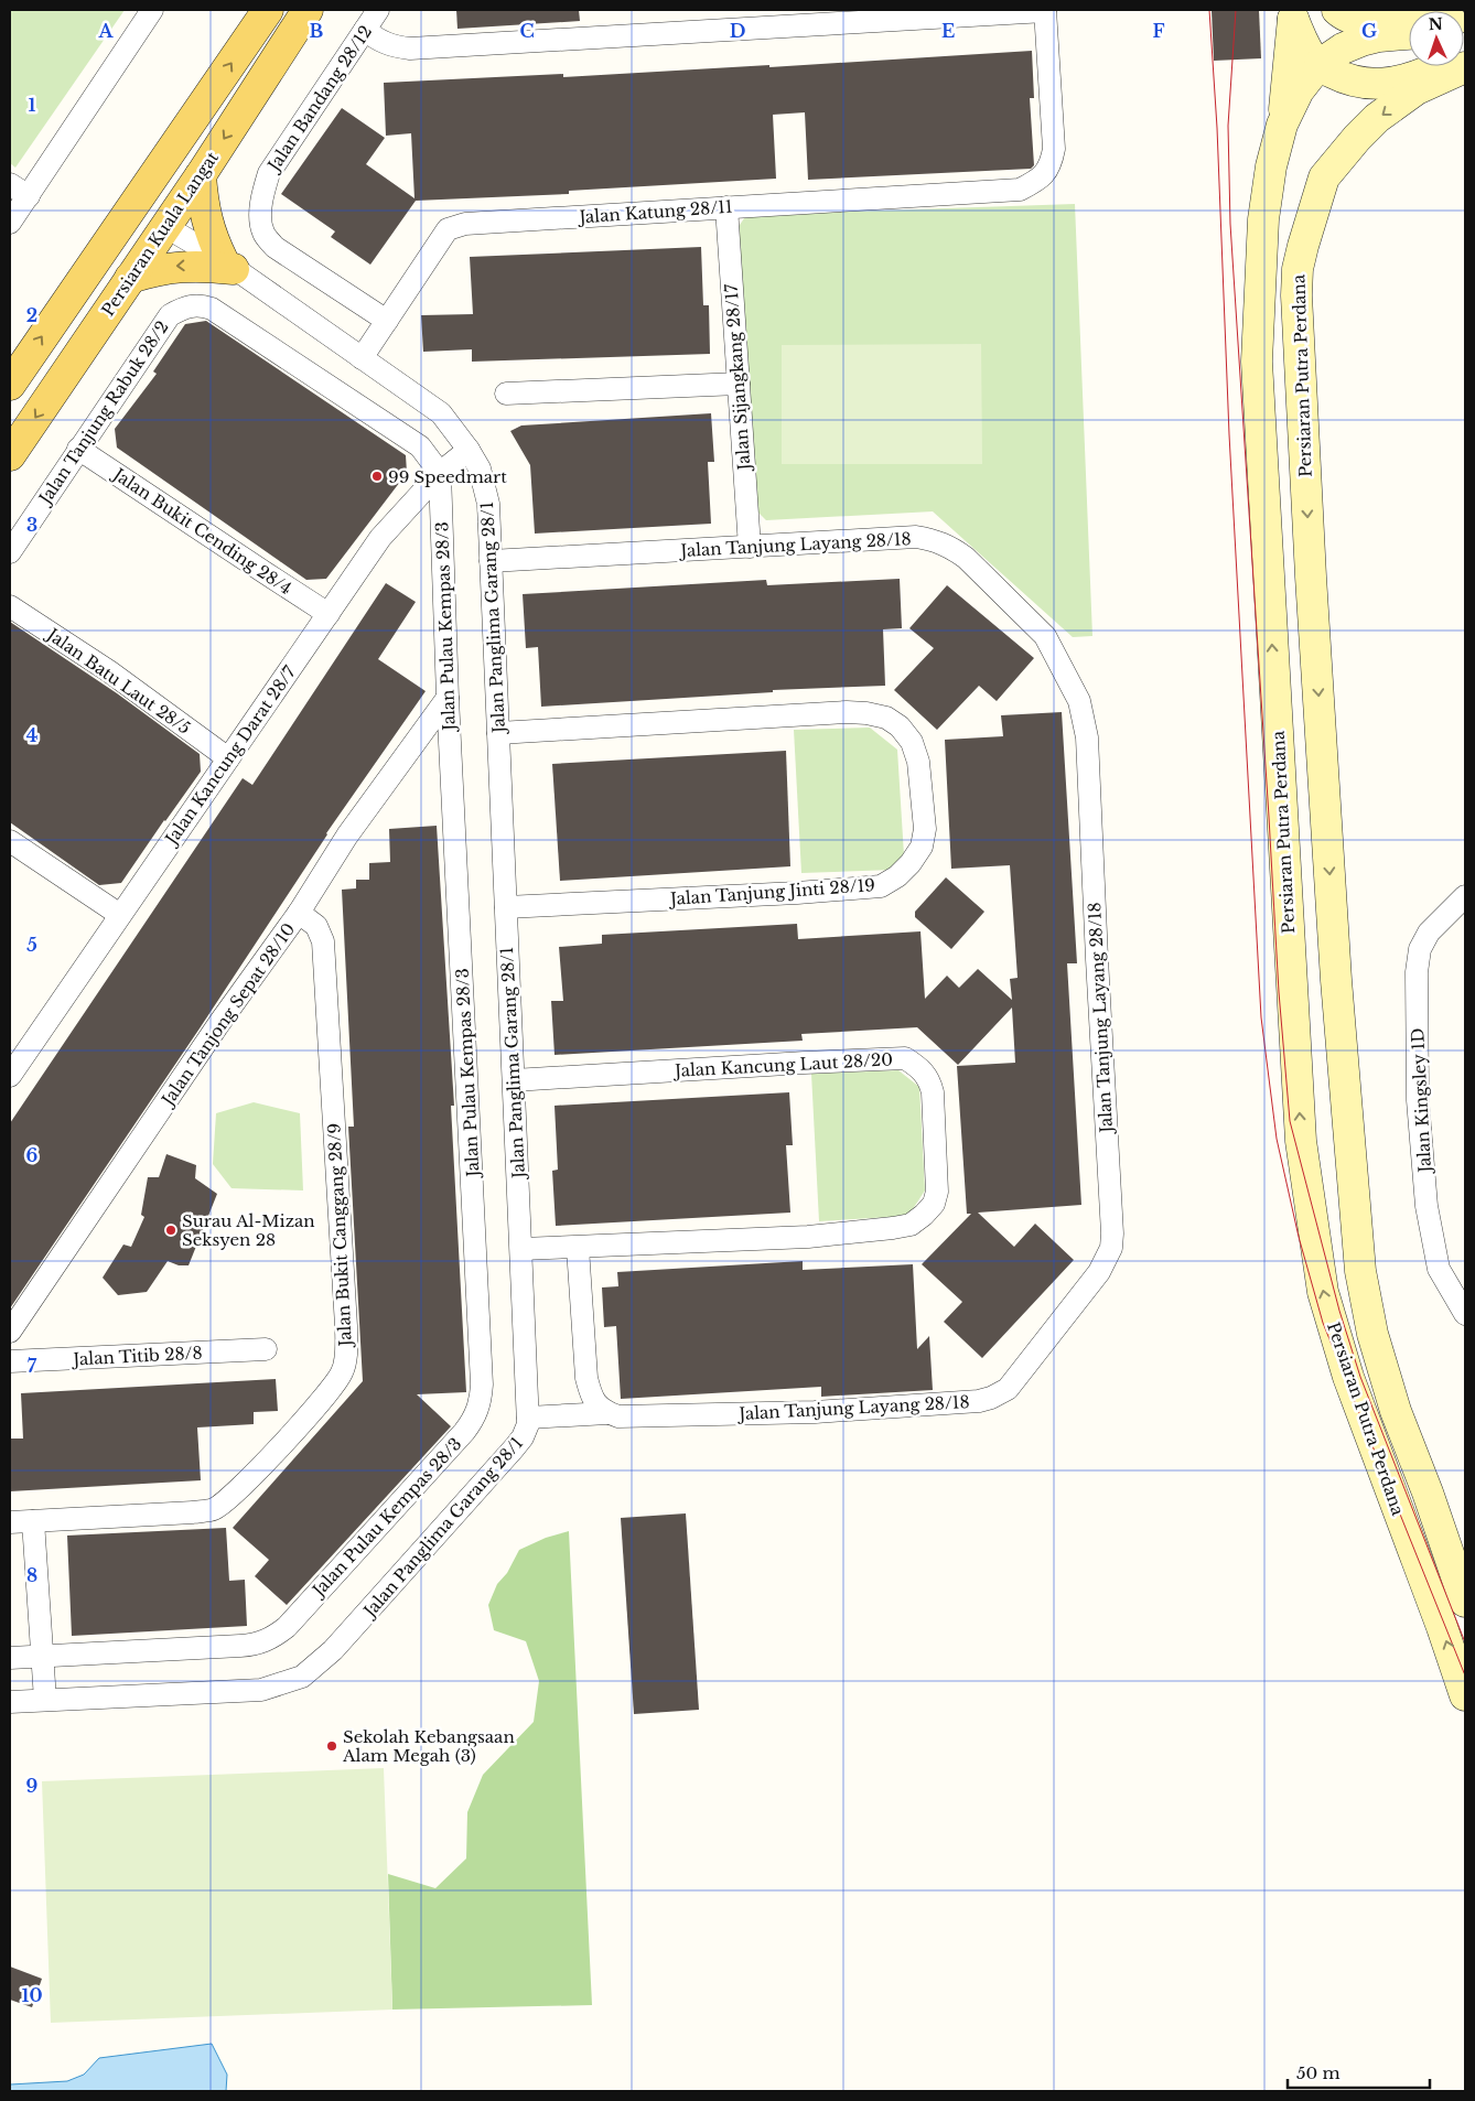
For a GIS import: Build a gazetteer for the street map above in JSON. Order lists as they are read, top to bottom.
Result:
{
  "streets": {
    "main road": ["Persiaran Kuala Langat", "Persiaran Putra Perdana"],
    "street": [
      "Jalan Bandang 28/12",
      "Jalan Katung 28/11",
      "Jalan Sijangkang 28/17",
      "Jalan Tanjung Rabuk 28/2",
      "Jalan Bukit Cending 28/4",
      "Jalan Tanjung Layang 28/18",
      "Jalan Panglima Garang 28/1",
      "Jalan Pulau Kempas 28/3",
      "Jalan Batu Laut 28/5",
      "Jalan Kancung Darat 28/7",
      "Jalan Tanjung Jinti 28/19",
      "Jalan Tanjong Sepat 28/10",
      "Jalan Kancung Laut 28/20",
      "Jalan Kingsley 1D",
      "Jalan Bukit Canggang 28/9",
      "Jalan Titib 28/8"
    ]
  },
  "crossings": [
    ["Jalan Bandang 28/12", "Jalan Katung 28/11"],
    ["Jalan Katung 28/11", "Jalan Sijangkang 28/17"],
    ["Jalan Katung 28/11", "Jalan Panglima Garang 28/1"],
    ["Persiaran Kuala Langat", "Jalan Panglima Garang 28/1"],
    ["Jalan Sijangkang 28/17", "Jalan Tanjung Layang 28/18"],
    ["Jalan Tanjung Rabuk 28/2", "Jalan Bukit Cending 28/4"],
    ["Jalan Tanjung Rabuk 28/2", "Jalan Pulau Kempas 28/3"],
    ["Jalan Tanjung Rabuk 28/2", "Jalan Kancung Darat 28/7"],
    ["Jalan Bukit Cending 28/4", "Jalan Kancung Darat 28/7"],
    ["Jalan Tanjung Layang 28/18", "Jalan Panglima Garang 28/1"],
    ["Jalan Panglima Garang 28/1", "Jalan Kancung Darat 28/7"],
    ["Jalan Panglima Garang 28/1", "Jalan Tanjung Jinti 28/19"],
    ["Jalan Panglima Garang 28/1", "Jalan Kancung Laut 28/20"],
    ["Jalan Pulau Kempas 28/3", "Jalan Kancung Darat 28/7"],
    ["Jalan Pulau Kempas 28/3", "Jalan Tanjong Sepat 28/10"],
    ["Jalan Batu Laut 28/5", "Jalan Kancung Darat 28/7"],
    ["Jalan Tanjong Sepat 28/10", "Jalan Bukit Canggang 28/9"]
  ],
  "places": ["99 Speedmart", "Surau Al-Mizan Seksyen 28", "Sekolah Kebangsaan Alam Megah (3)"],
  "scale_bar": "50 m",
  "north": "top",
  "grid": {
    "columns": [
      "A",
      "B",
      "C",
      "D",
      "E",
      "F",
      "G"
    ],
    "rows": [
      "1",
      "2",
      "3",
      "4",
      "5",
      "6",
      "7",
      "8",
      "9",
      "10"
    ]
  }
}
